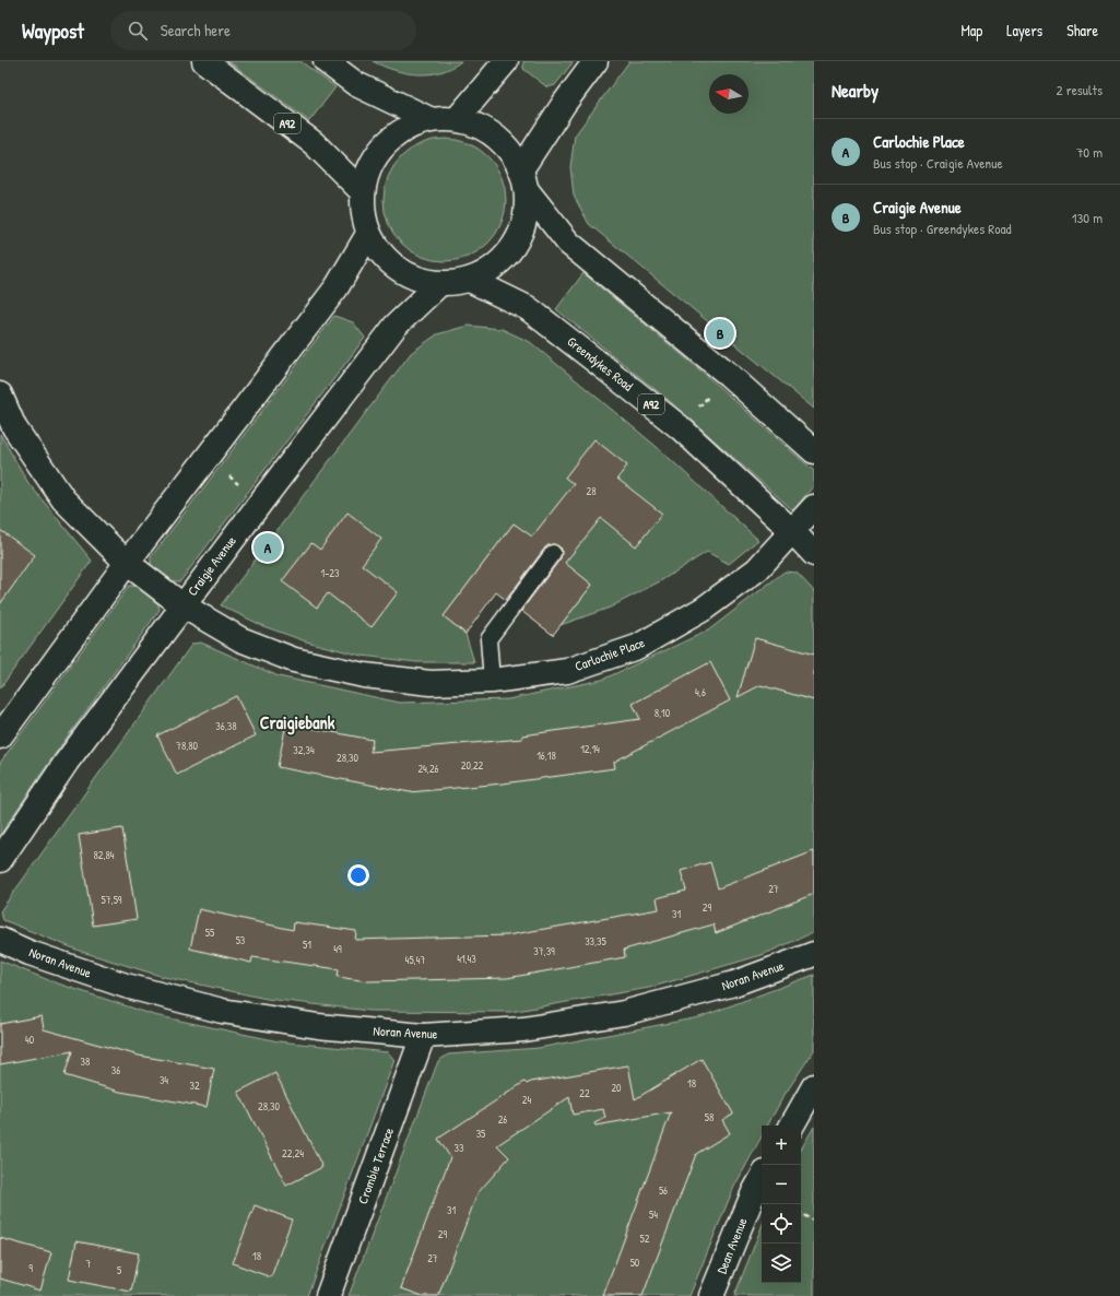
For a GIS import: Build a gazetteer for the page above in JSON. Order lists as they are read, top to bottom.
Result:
{
  "streets": {
    "main road": [
      "A92",
      "Greendykes Road",
      "Craigie Avenue",
      "Carlochie Place",
      "Noran Avenue",
      "Crombie Terrace",
      "Dean Avenue"
    ]
  },
  "crossings": [
    ["Greendykes Road", "Carlochie Place"],
    ["Craigie Avenue", "Carlochie Place"],
    ["Noran Avenue", "Crombie Terrace"]
  ],
  "districts": ["Craigiebank"],
  "house_numbers": [
    "28",
    "1-23",
    "4,6",
    "8,10",
    "36,38",
    "78,80",
    "12,14",
    "32,34",
    "16,18",
    "28,30",
    "20,22",
    "24,26",
    "82,84",
    "27",
    "57,59",
    "29",
    "31",
    "55",
    "53",
    "33,35",
    "51",
    "49",
    "37,39",
    "41,43",
    "45,47",
    "40",
    "38",
    "36",
    "34",
    "18",
    "32",
    "20",
    "22",
    "24",
    "28,30",
    "58",
    "26",
    "35",
    "33",
    "22,24",
    "56",
    "31",
    "54",
    "29",
    "52",
    "18",
    "27",
    "50",
    "7",
    "9",
    "5"
  ],
  "north": "left",
  "page": {
    "header": "Waypost",
    "search": "Search here",
    "nav": ["Map", "Layers", "Share"],
    "heading": ["Nearby", "2 results"],
    "list": [
      {
        "mark": "A",
        "name": "Carlochie Place",
        "note": "Bus stop · Craigie Avenue",
        "value": "70 m"
      },
      {
        "mark": "B",
        "name": "Craigie Avenue",
        "note": "Bus stop · Greendykes Road",
        "value": "130 m"
      }
    ],
    "pins": ["B", "A"],
    "map_buttons": ["+", "−"]
  }
}
